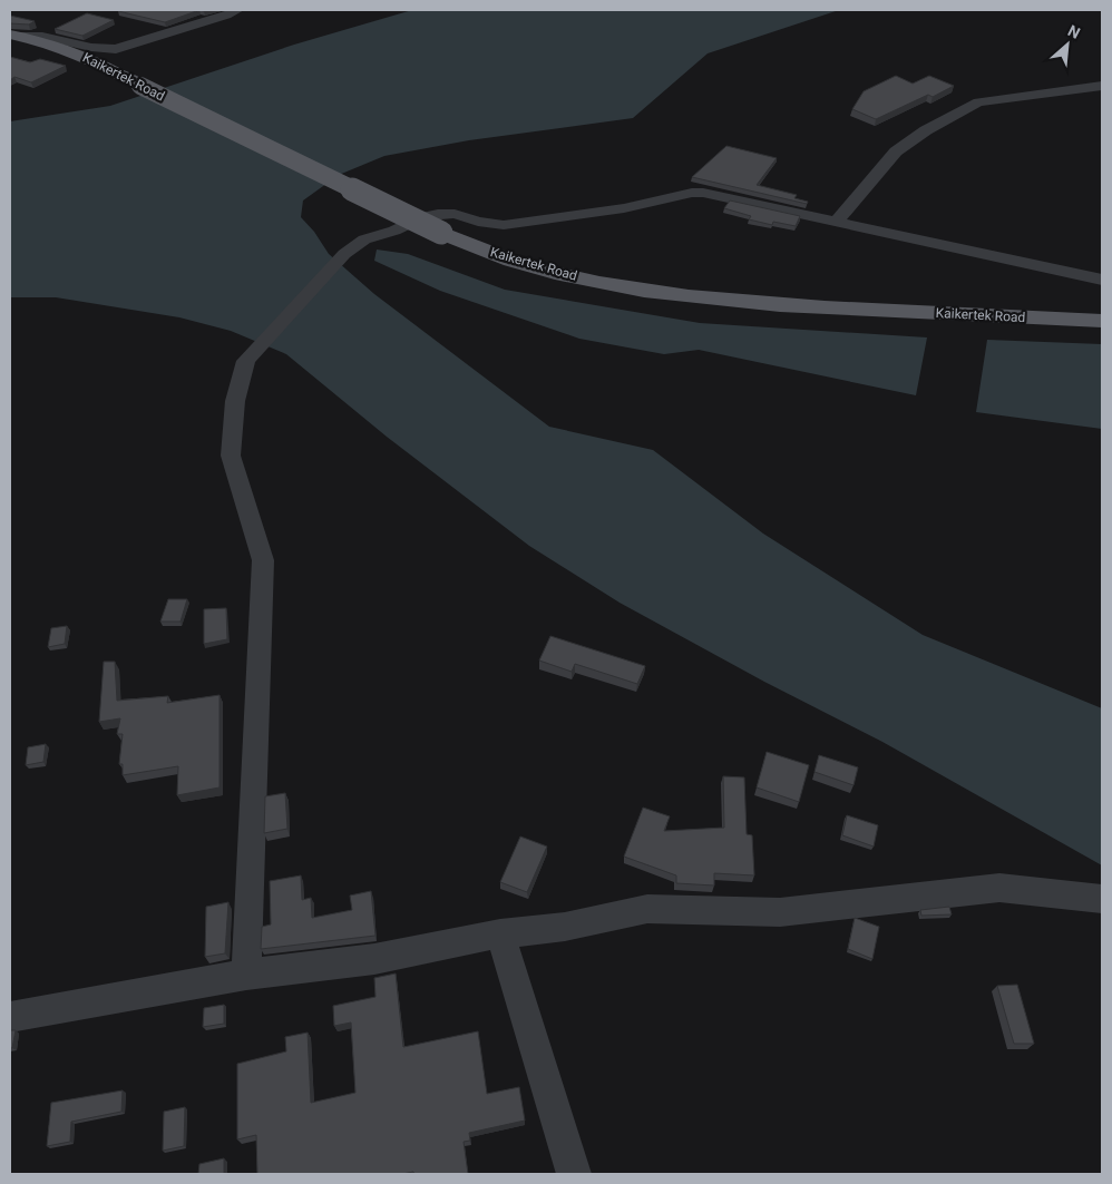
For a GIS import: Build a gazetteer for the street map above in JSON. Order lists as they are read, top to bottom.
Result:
{
  "streets": {
    "main road": ["Kaikertek Road"]
  },
  "north": "top right"
}
